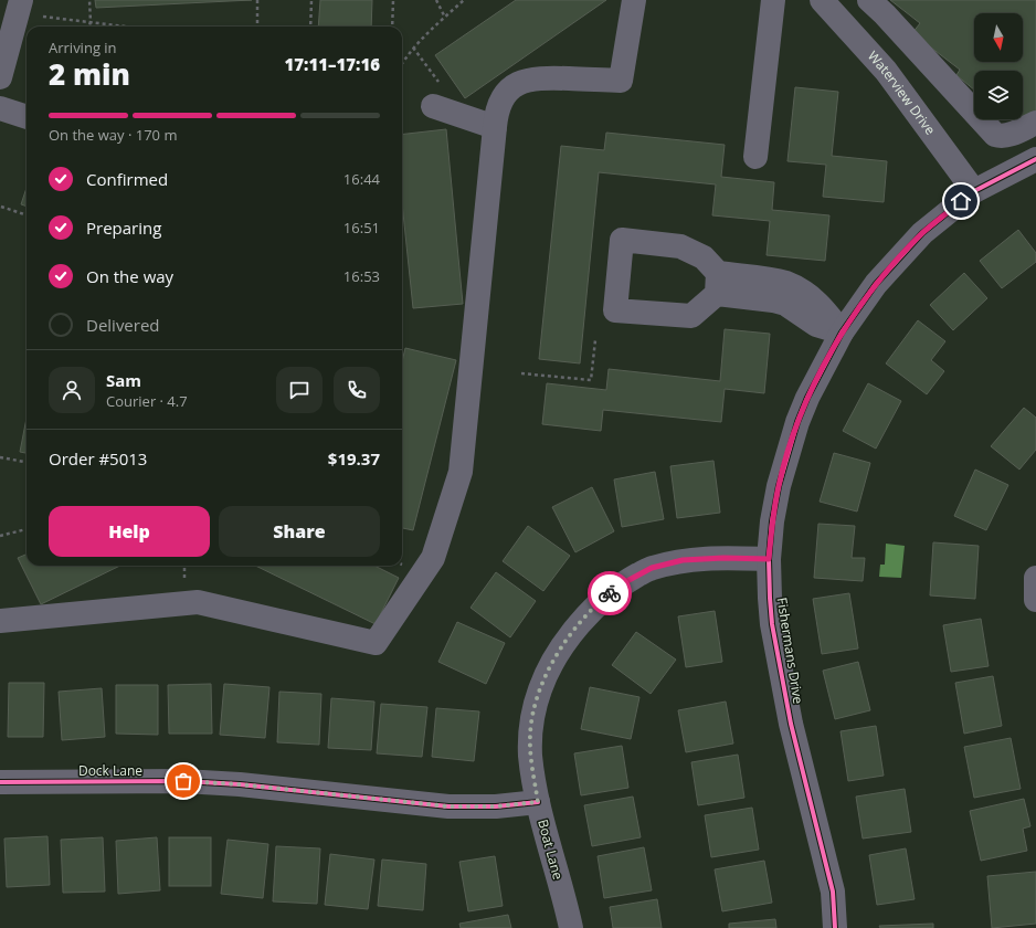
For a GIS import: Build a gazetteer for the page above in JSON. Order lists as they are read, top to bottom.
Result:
{
  "streets": {
    "street": [
      "Waterview Drive",
      "Fishermans Drive",
      "Dock Lane",
      "Boat Lane"
    ]
  },
  "crossings": [
    ["Waterview Drive", "Fishermans Drive"],
    ["Fishermans Drive", "Boat Lane"],
    ["Dock Lane", "Boat Lane"]
  ],
  "north": "bottom",
  "page": {
    "heading": ["2 min", "Arriving in", "17:11–17:16"],
    "panel": [
      "Sam",
      "Courier · 4.7",
      "Order #5013",
      "$19.37"
    ],
    "bar": "On the way · 170 m",
    "list": [
      ["Confirmed", "16:44"],
      ["Preparing", "16:51"],
      ["On the way", "16:53"],
      "Delivered"
    ],
    "buttons": ["Help", "Share"]
  }
}
